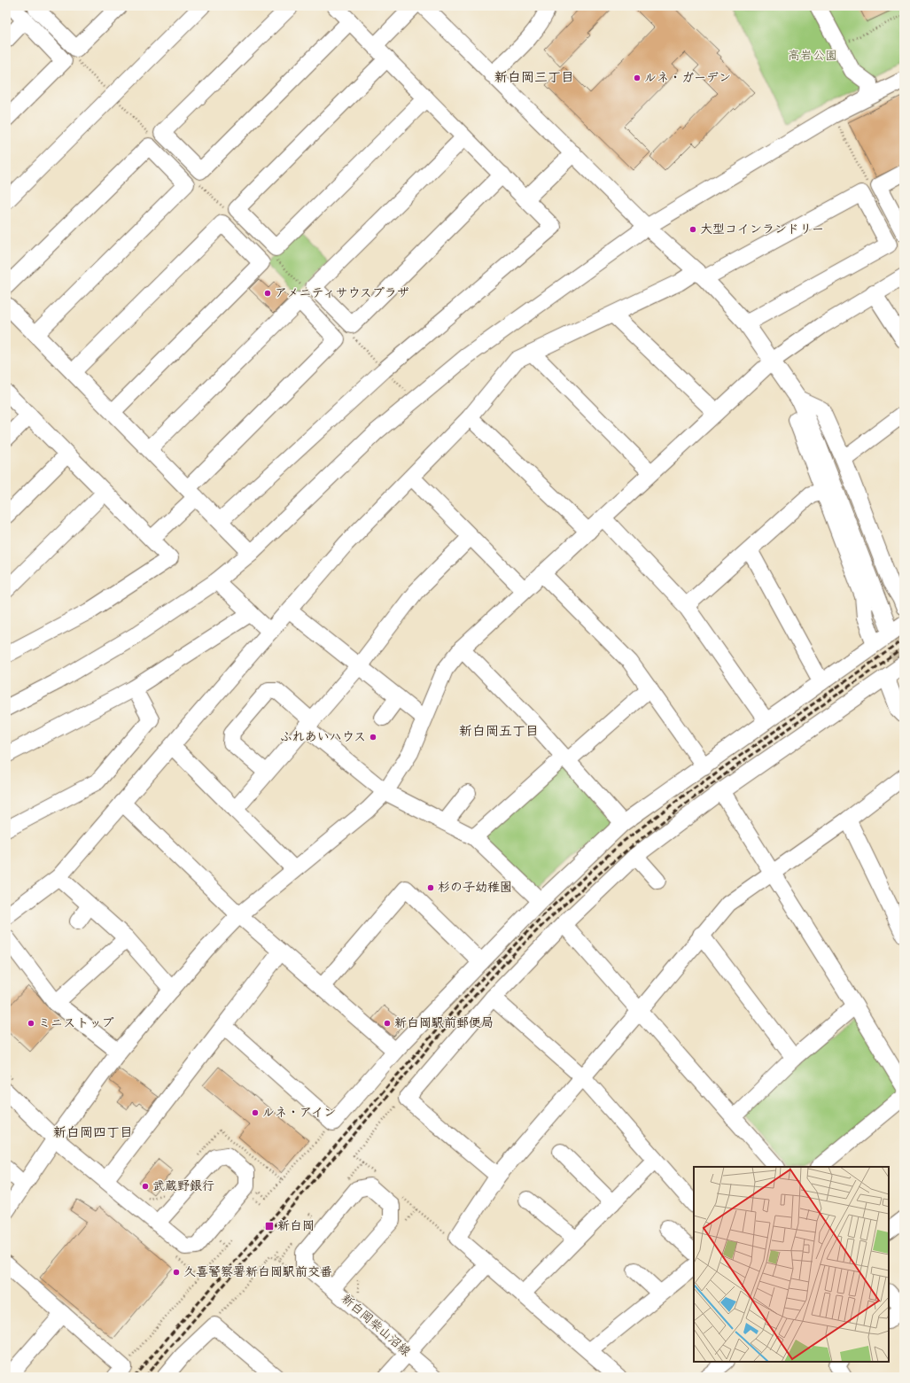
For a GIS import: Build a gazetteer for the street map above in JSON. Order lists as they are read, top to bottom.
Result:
{
  "streets": {
    "street": ["新白岡柴山沼線"]
  },
  "districts": ["新白岡三丁目", "新白岡五丁目", "新白岡四丁目"],
  "parks": ["高岩公園"],
  "places": {
    "other": [
      "ルネ・ガーデン",
      "大型コインランドリー",
      "アメニティサウスプラザ",
      "ふれあいハウス",
      "杉の子幼稚園",
      "ミニストップ",
      "新白岡駅前郵便局",
      "ルネ・アイン",
      "武蔵野銀行",
      "久喜警察署新白岡駅前交番"
    ],
    "transit": ["新白岡"]
  }
}
